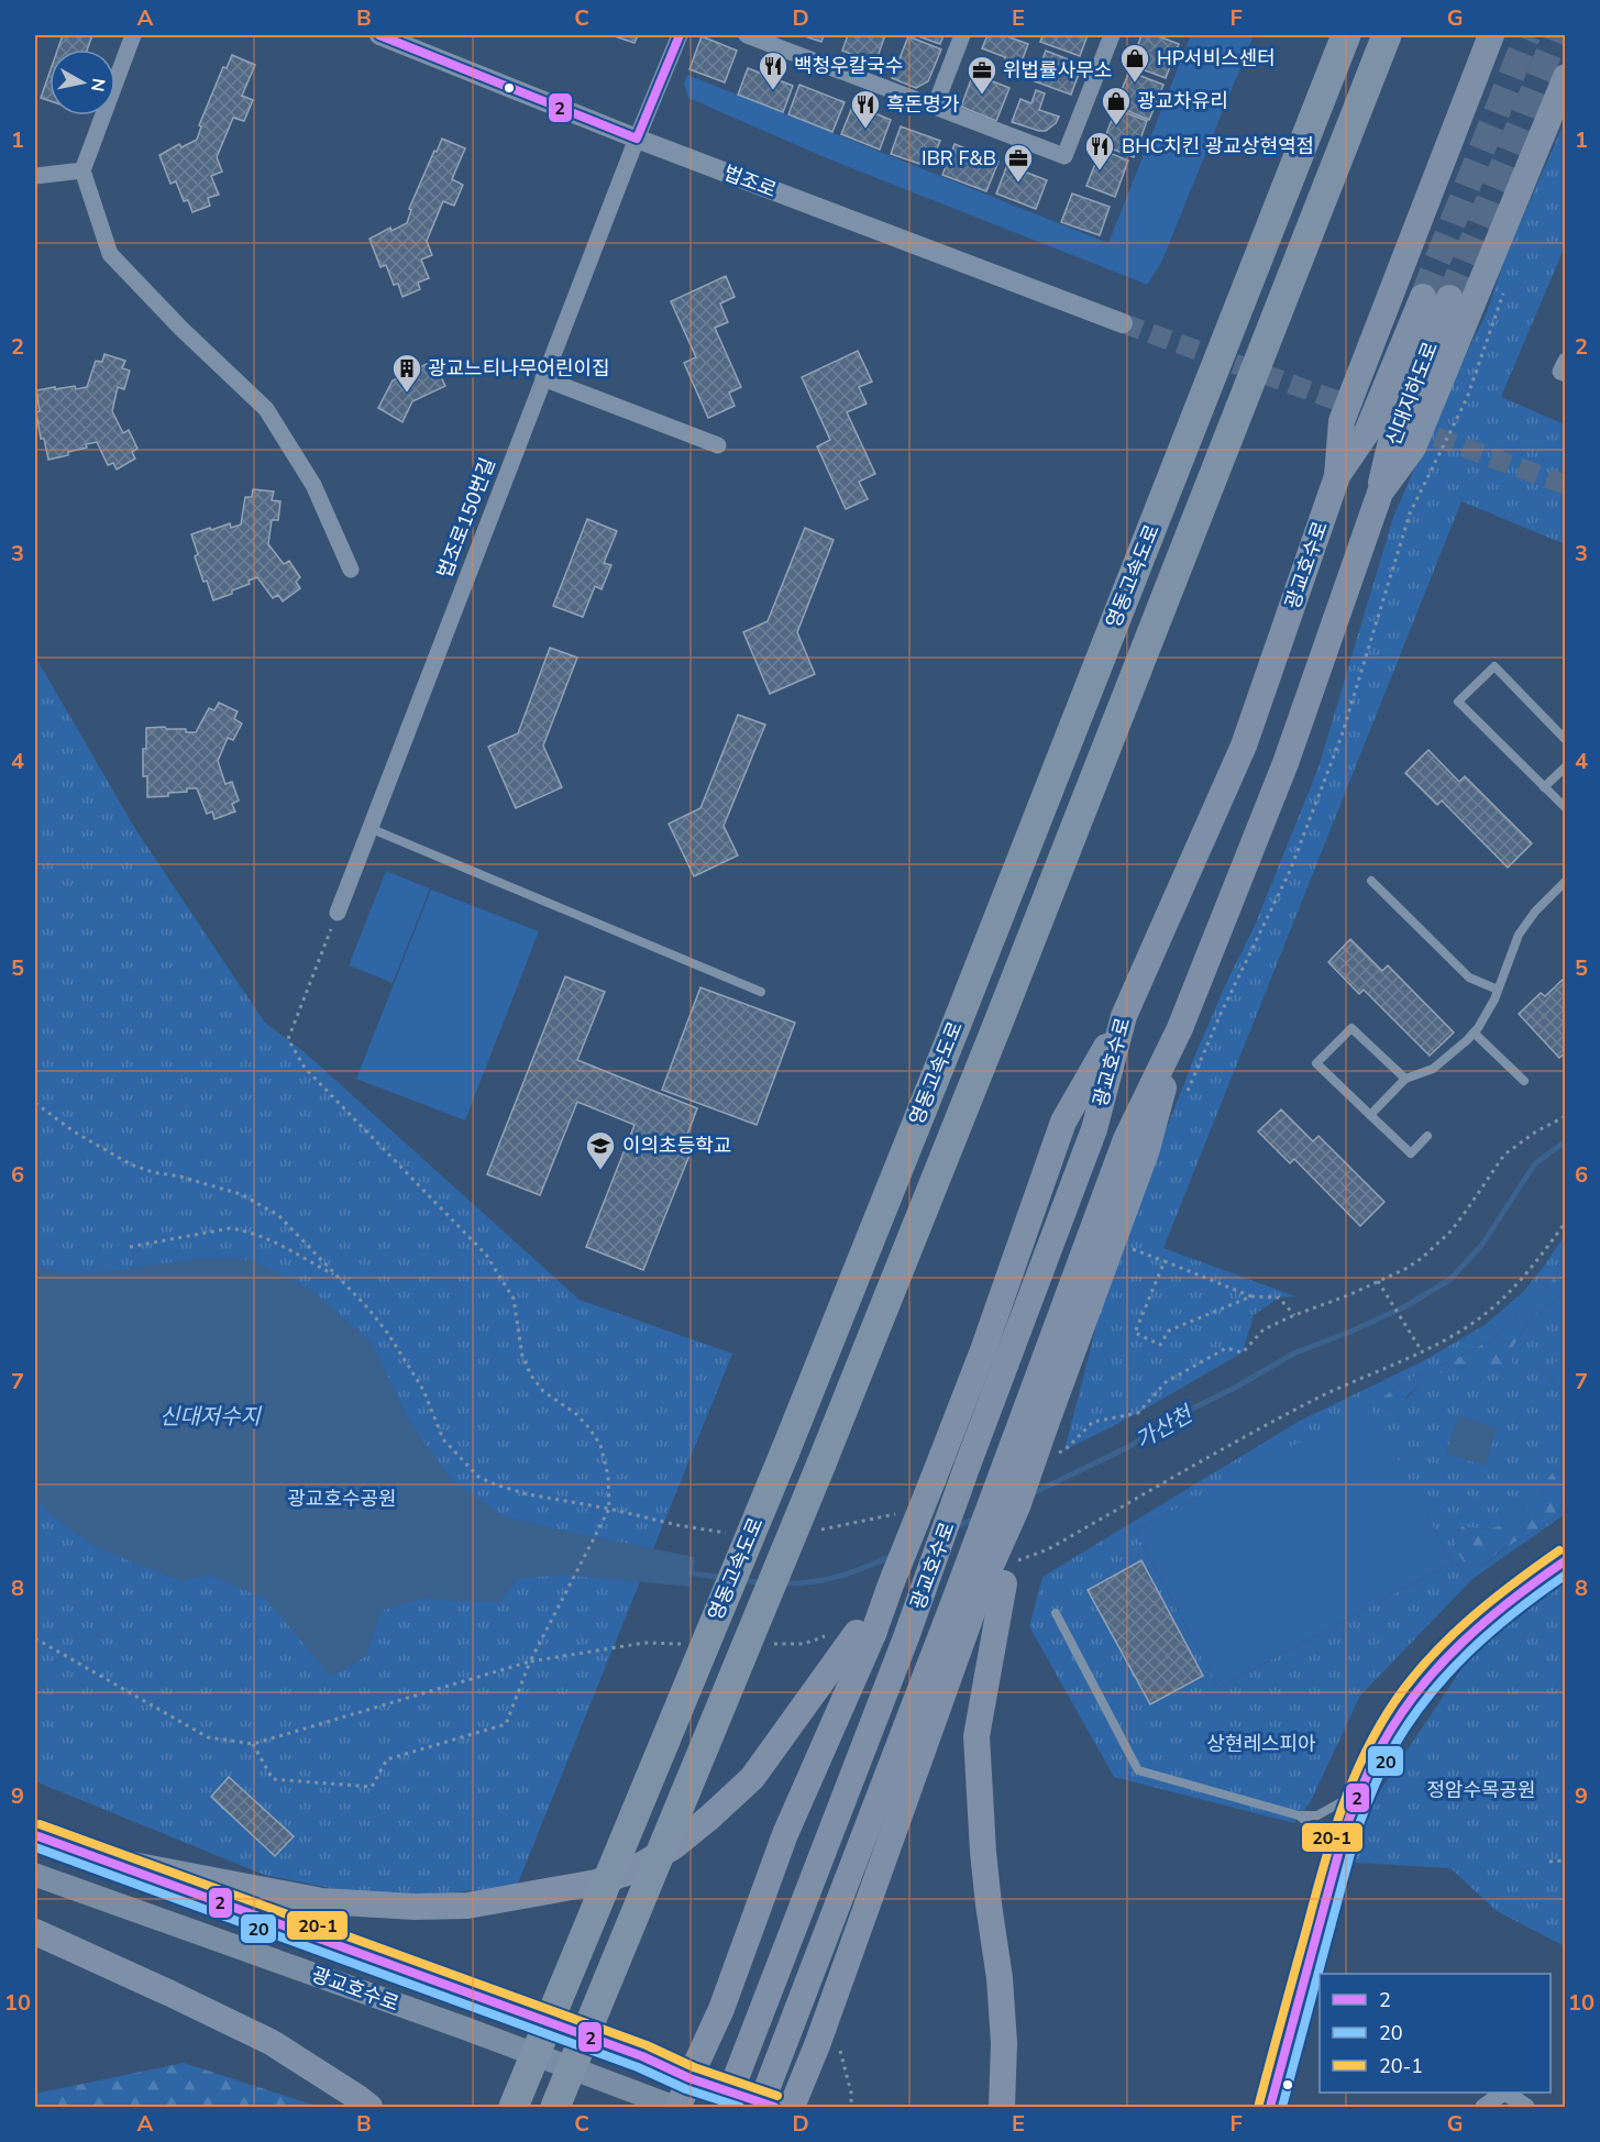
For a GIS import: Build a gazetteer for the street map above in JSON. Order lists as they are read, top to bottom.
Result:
{
  "streets": {
    "highway": ["신대지하도로", "광교호수로", "영동고속도로"],
    "street": ["법조로", "법조로150번길"]
  },
  "crossings": [
    ["법조로", "법조로150번길"],
    ["신대지하도로", "광교호수로"]
  ],
  "water": ["신대저수지", "가산천"],
  "parks": ["광교호수공원", "상현레스피아", "정암수목공원"],
  "places": {
    "shop": ["HP서비스센터", "광교차유리"],
    "restaurant": ["백청우칼국수", "흑돈명가", "BHC치킨 광교상현역점"],
    "office": ["위법률사무소", "IBR F&B"],
    "building": ["광교느티나무어린이집"],
    "school or university": ["이의초등학교"]
  },
  "lines": ["transit line 2", "transit line 20-1", "transit line 20"],
  "legend": ["2", "20", "20-1"],
  "north": "right",
  "grid": {
    "columns": [
      "A",
      "B",
      "C",
      "D",
      "E",
      "F",
      "G"
    ],
    "rows": [
      "1",
      "2",
      "3",
      "4",
      "5",
      "6",
      "7",
      "8",
      "9",
      "10"
    ]
  }
}
